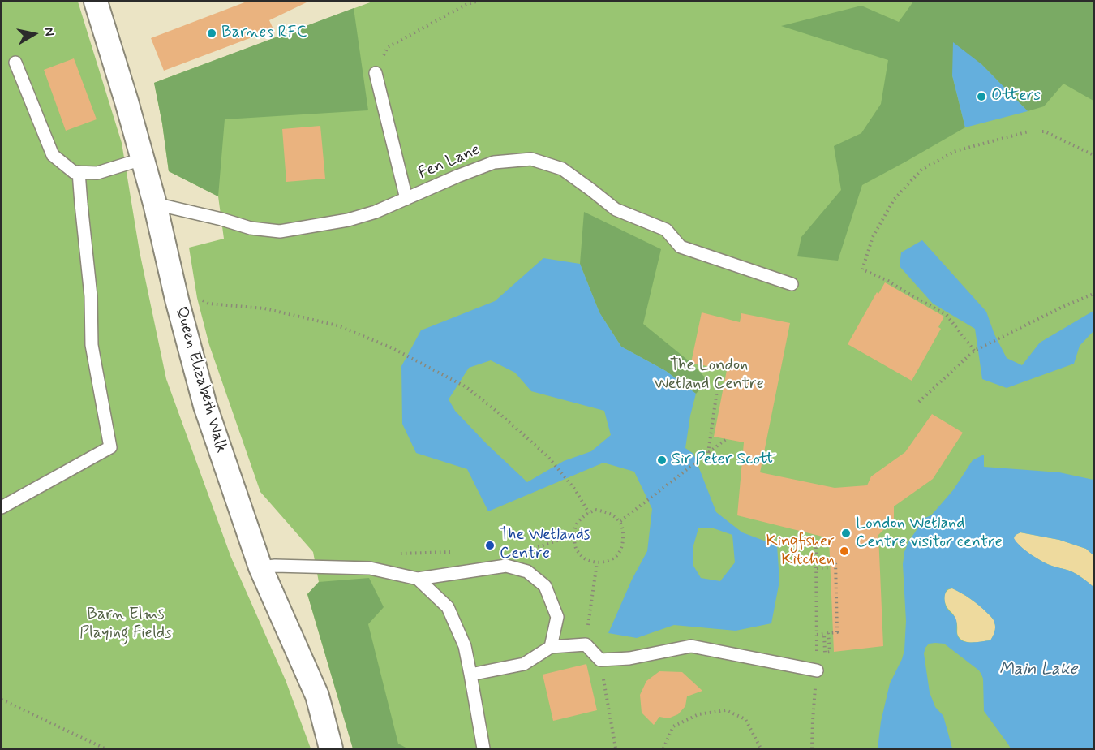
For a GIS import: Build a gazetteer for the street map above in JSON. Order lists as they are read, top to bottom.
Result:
{
  "streets": {
    "street": ["Queen Elizabeth Walk"],
    "lane": ["Fen Lane"]
  },
  "crossings": [
    ["Fen Lane", "Queen Elizabeth Walk"]
  ],
  "water": ["Main Lake"],
  "parks": ["The London Wetland Centre", "Barn Elms Playing Fields"],
  "places": [
    "Barnes RFC",
    "Otters",
    "Sir Peter Scott",
    "London Wetland Centre visitor centre",
    "The Wetlands Centre",
    "Kingfisher Kitchen"
  ],
  "north": "right"
}
